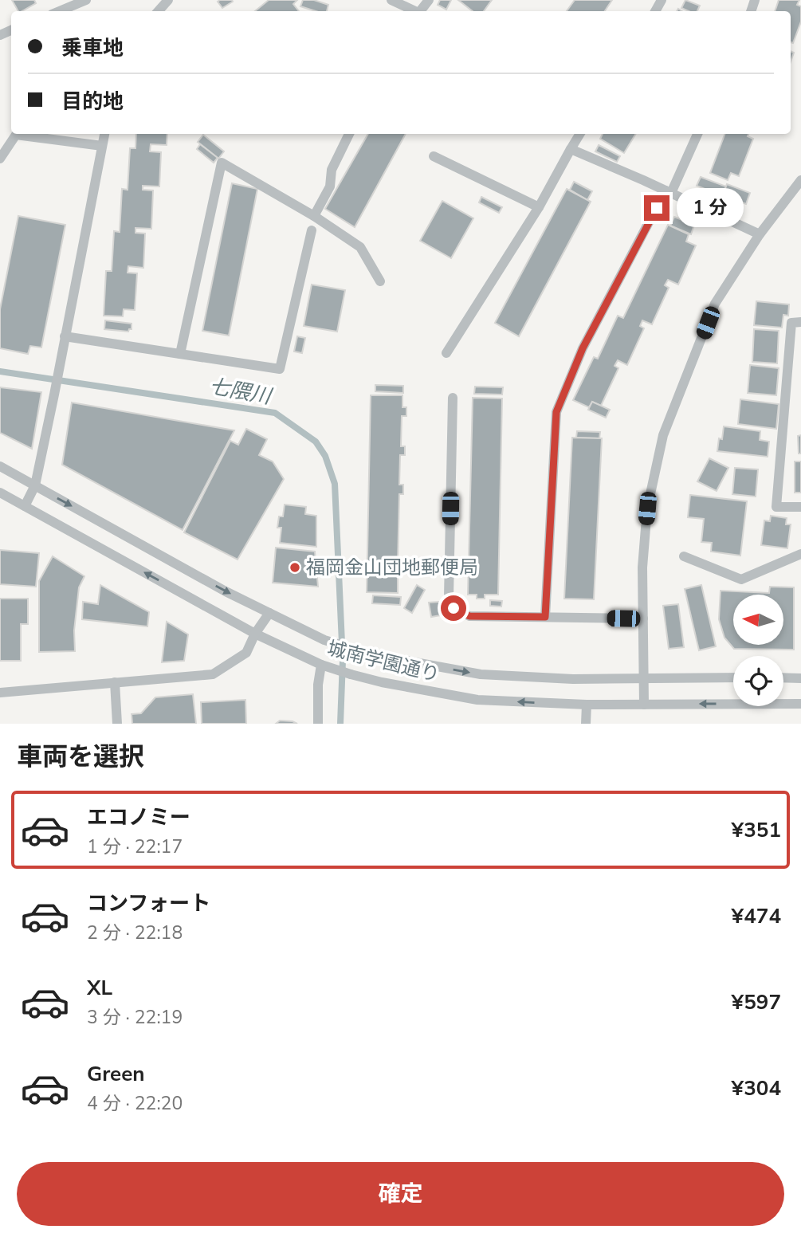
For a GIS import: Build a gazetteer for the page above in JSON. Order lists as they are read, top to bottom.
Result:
{
  "streets": {
    "street": ["城南学園通り"]
  },
  "water": ["七隈川"],
  "places": ["福岡金山団地郵便局"],
  "north": "left",
  "page": {
    "banner": ["乗車地", "目的地"],
    "bubble": "1 分",
    "heading": "車両を選択",
    "list": [
      {
        "name": "エコノミー",
        "note": "1 分 · 22:17",
        "value": "¥351"
      },
      {
        "name": "コンフォート",
        "note": "2 分 · 22:18",
        "value": "¥474"
      },
      {
        "name": "XL",
        "note": "3 分 · 22:19",
        "value": "¥597"
      },
      {
        "name": "Green",
        "note": "4 分 · 22:20",
        "value": "¥304"
      }
    ],
    "buttons": "確定"
  }
}
